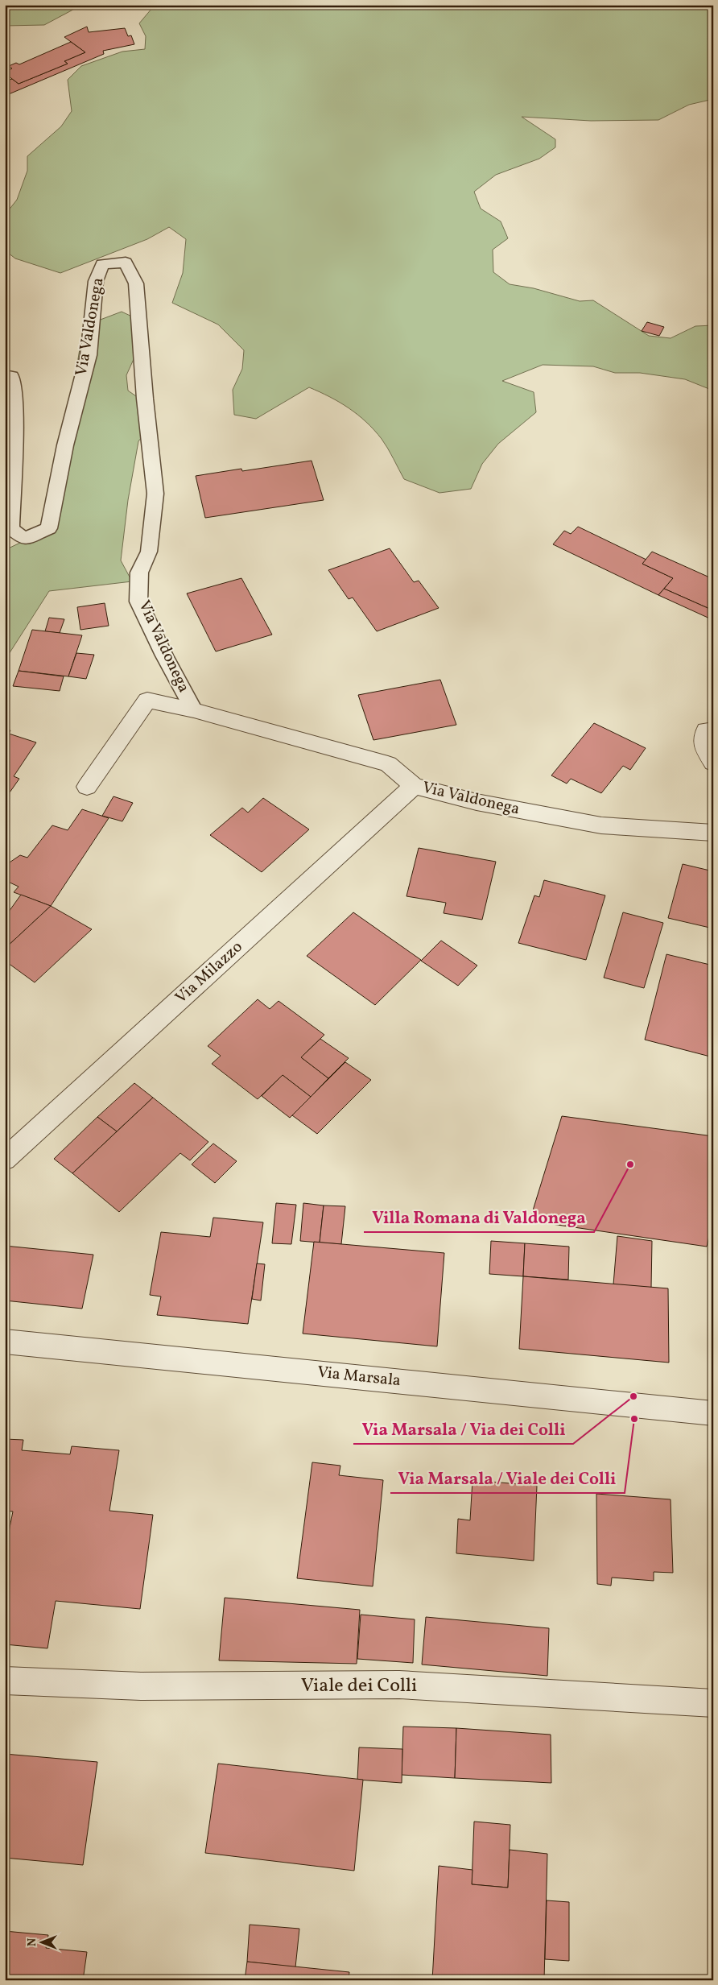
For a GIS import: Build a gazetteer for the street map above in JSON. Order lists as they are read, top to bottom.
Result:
{
  "streets": {
    "street": [
      "Via Valdonega",
      "Via Milazzo",
      "Via Marsala",
      "Viale dei Colli"
    ]
  },
  "crossings": [
    ["Via Valdonega", "Via Milazzo"]
  ],
  "places": ["Villa Romana di Valdonega", "Via Marsala / Via dei Colli", "Via Marsala / Viale dei Colli"],
  "north": "left"
}
